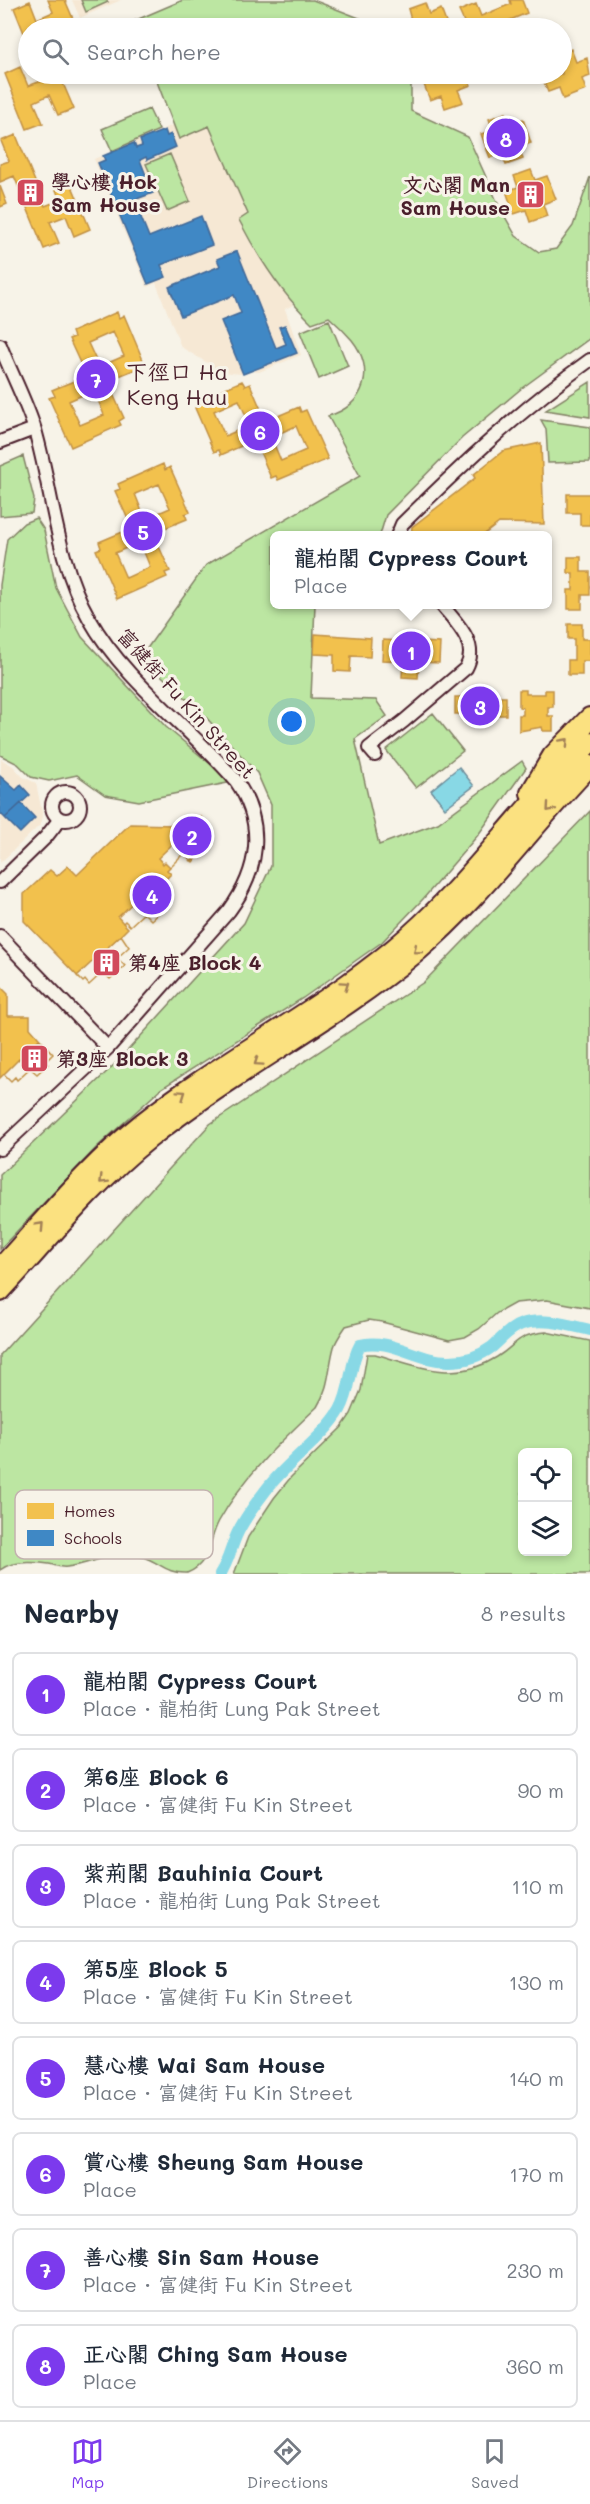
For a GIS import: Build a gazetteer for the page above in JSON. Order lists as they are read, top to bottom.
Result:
{
  "streets": {
    "street": ["富健街 Fu Kin Street"]
  },
  "districts": ["下徑口 Ha Keng Hau"],
  "places": {
    "building": [
      "學心樓 Hok Sam House",
      "文心閣 Man Sam House",
      "第4座 Block 4",
      "第3座 Block 3"
    ]
  },
  "legend": ["Homes", "Schools"],
  "page": {
    "search": "Search here",
    "pins": [
      "8",
      "7",
      "6",
      "5",
      "1",
      "3",
      "2",
      "4"
    ],
    "popup": ["龍柏閣 Cypress Court", "Place"],
    "heading": ["Nearby", "8 results"],
    "list": [
      {
        "mark": "1",
        "name": "龍柏閣 Cypress Court",
        "note": "Place · 龍柏街 Lung Pak Street",
        "value": "80 m"
      },
      {
        "mark": "2",
        "name": "第6座 Block 6",
        "note": "Place · 富健街 Fu Kin Street",
        "value": "90 m"
      },
      {
        "mark": "3",
        "name": "紫荊閣 Bauhinia Court",
        "note": "Place · 龍柏街 Lung Pak Street",
        "value": "110 m"
      },
      {
        "mark": "4",
        "name": "第5座 Block 5",
        "note": "Place · 富健街 Fu Kin Street",
        "value": "130 m"
      },
      {
        "mark": "5",
        "name": "慧心樓 Wai Sam House",
        "note": "Place · 富健街 Fu Kin Street",
        "value": "140 m"
      },
      {
        "mark": "6",
        "name": "賞心樓 Sheung Sam House",
        "note": "Place",
        "value": "170 m"
      },
      {
        "mark": "7",
        "name": "善心樓 Sin Sam House",
        "note": "Place · 富健街 Fu Kin Street",
        "value": "230 m"
      },
      {
        "mark": "8",
        "name": "正心閣 Ching Sam House",
        "note": "Place",
        "value": "360 m"
      }
    ],
    "nav": ["Map", "Directions", "Saved"]
  }
}
